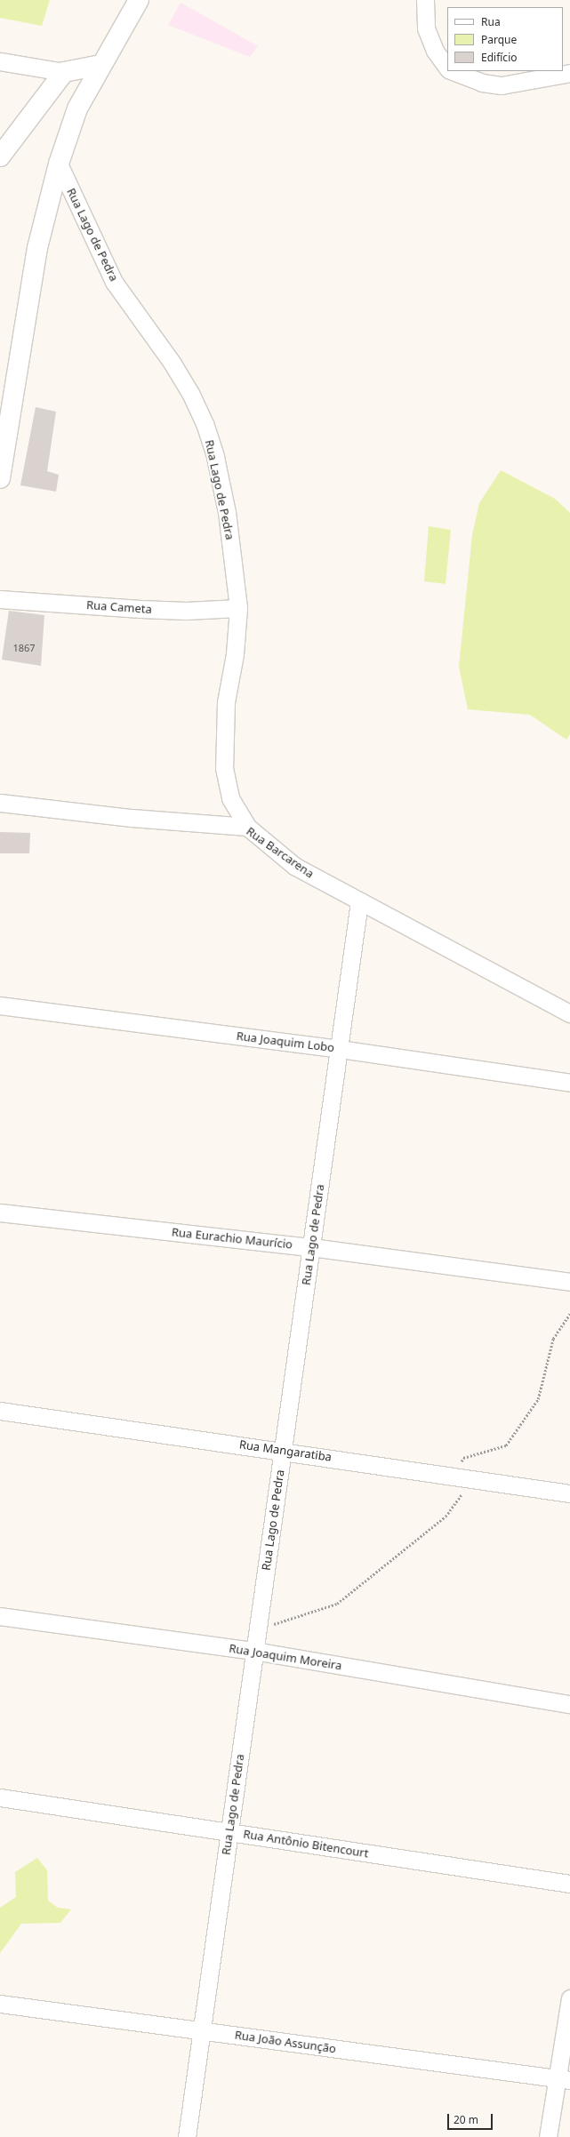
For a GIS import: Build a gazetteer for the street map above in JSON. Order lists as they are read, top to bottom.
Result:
{
  "streets": {
    "street": [
      "Rua Lago de Pedra",
      "Rua Cameta",
      "Rua Barcarena",
      "Rua Joaquim Lobo",
      "Rua Eurachio Maurício",
      "Rua Mangaratiba",
      "Rua Joaquim Moreira",
      "Rua Antônio Bitencourt",
      "Rua João Assunção"
    ]
  },
  "crossings": [
    ["Rua Lago de Pedra", "Rua Cameta"],
    ["Rua Lago de Pedra", "Rua Barcarena"],
    ["Rua Lago de Pedra", "Rua Joaquim Lobo"],
    ["Rua Lago de Pedra", "Rua Eurachio Maurício"],
    ["Rua Lago de Pedra", "Rua Mangaratiba"],
    ["Rua Lago de Pedra", "Rua Joaquim Moreira"],
    ["Rua Lago de Pedra", "Rua Antônio Bitencourt"],
    ["Rua Lago de Pedra", "Rua João Assunção"]
  ],
  "house_numbers": ["1867"],
  "legend": ["Rua", "Parque", "Edifício"],
  "scale_bar": "20 m"
}
